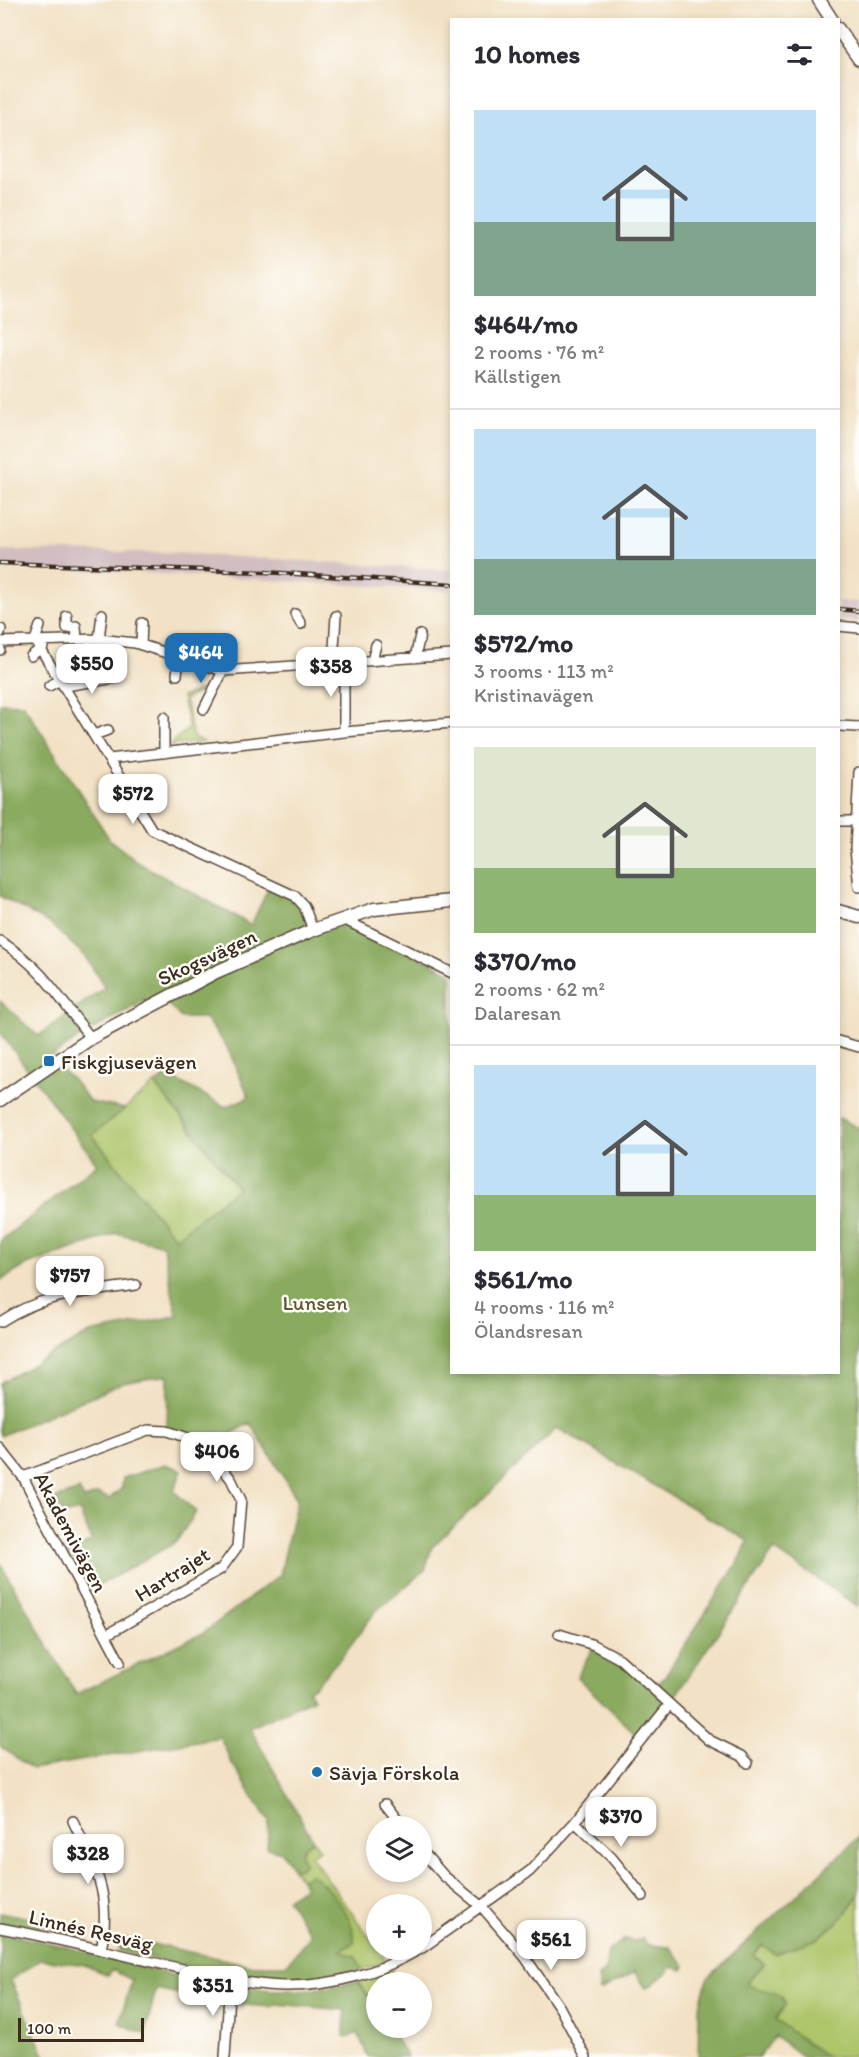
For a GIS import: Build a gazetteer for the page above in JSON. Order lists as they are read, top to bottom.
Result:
{
  "streets": {
    "street": [
      "Skogsvägen",
      "Akademivägen",
      "Hartrajet",
      "Linnés Resväg"
    ]
  },
  "crossings": [
    ["Akademivägen", "Hartrajet"]
  ],
  "parks": ["Lunsen"],
  "places": {
    "transit": ["Fiskgjusevägen"],
    "other": ["Sävja Förskola"]
  },
  "scale_bar": "100 m",
  "page": {
    "heading": "10 homes",
    "list": [
      {
        "name": "$464/mo",
        "note": "2 rooms · 76 m² · Källstigen"
      },
      {
        "name": "$572/mo",
        "note": "3 rooms · 113 m² · Kristinavägen"
      },
      {
        "name": "$370/mo",
        "note": "2 rooms · 62 m² · Dalaresan"
      },
      {
        "name": "$561/mo",
        "note": "4 rooms · 116 m² · Ölandsresan"
      }
    ],
    "price": [
      "$464",
      "$550",
      "$358",
      "$572",
      "$757",
      "$406",
      "$370",
      "$328",
      "$561",
      "$351"
    ],
    "map_buttons": ["+", "−"],
    "scale": "100 m"
  }
}
